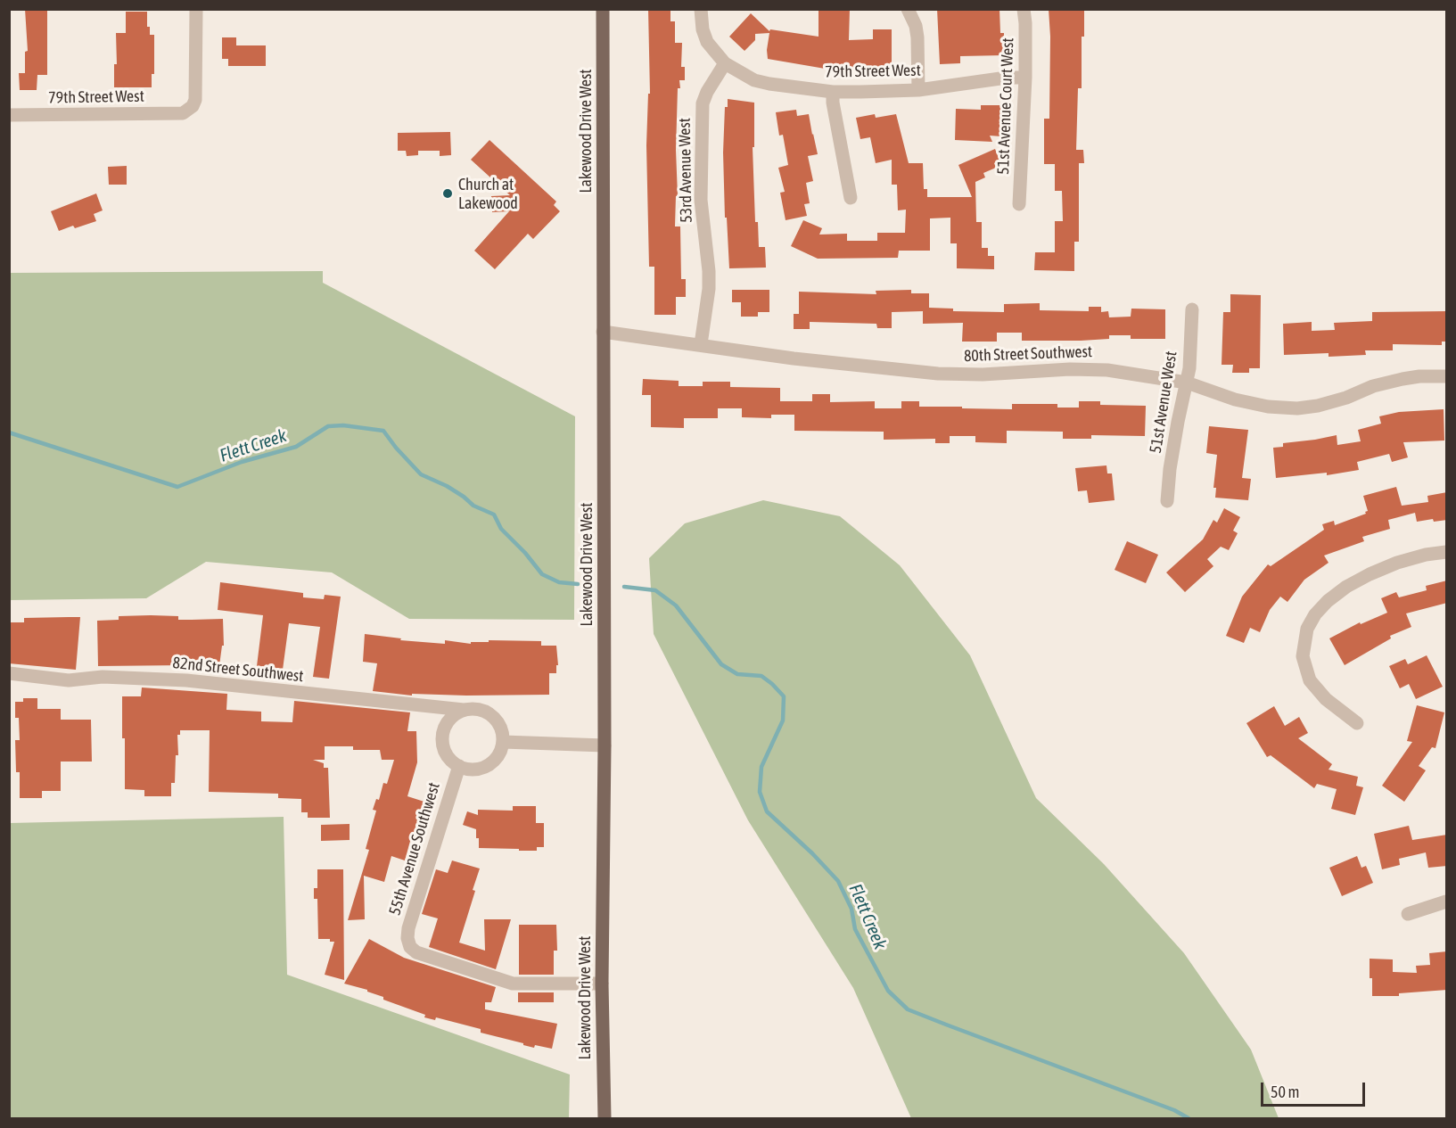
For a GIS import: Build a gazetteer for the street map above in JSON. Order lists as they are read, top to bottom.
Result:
{
  "streets": {
    "main road": ["Lakewood Drive West"],
    "street": [
      "79th Street West",
      "51st Avenue Court West",
      "53rd Avenue West",
      "80th Street Southwest",
      "51st Avenue West",
      "82nd Street Southwest",
      "55th Avenue Southwest"
    ]
  },
  "crossings": [
    ["79th Street West", "51st Avenue Court West"],
    ["79th Street West", "53rd Avenue West"],
    ["Lakewood Drive West", "80th Street Southwest"],
    ["Lakewood Drive West", "55th Avenue Southwest"],
    ["53rd Avenue West", "80th Street Southwest"],
    ["80th Street Southwest", "51st Avenue West"],
    ["82nd Street Southwest", "55th Avenue Southwest"]
  ],
  "water": ["Flett Creek"],
  "places": ["Church at Lakewood"],
  "scale_bar": "50 m"
}
